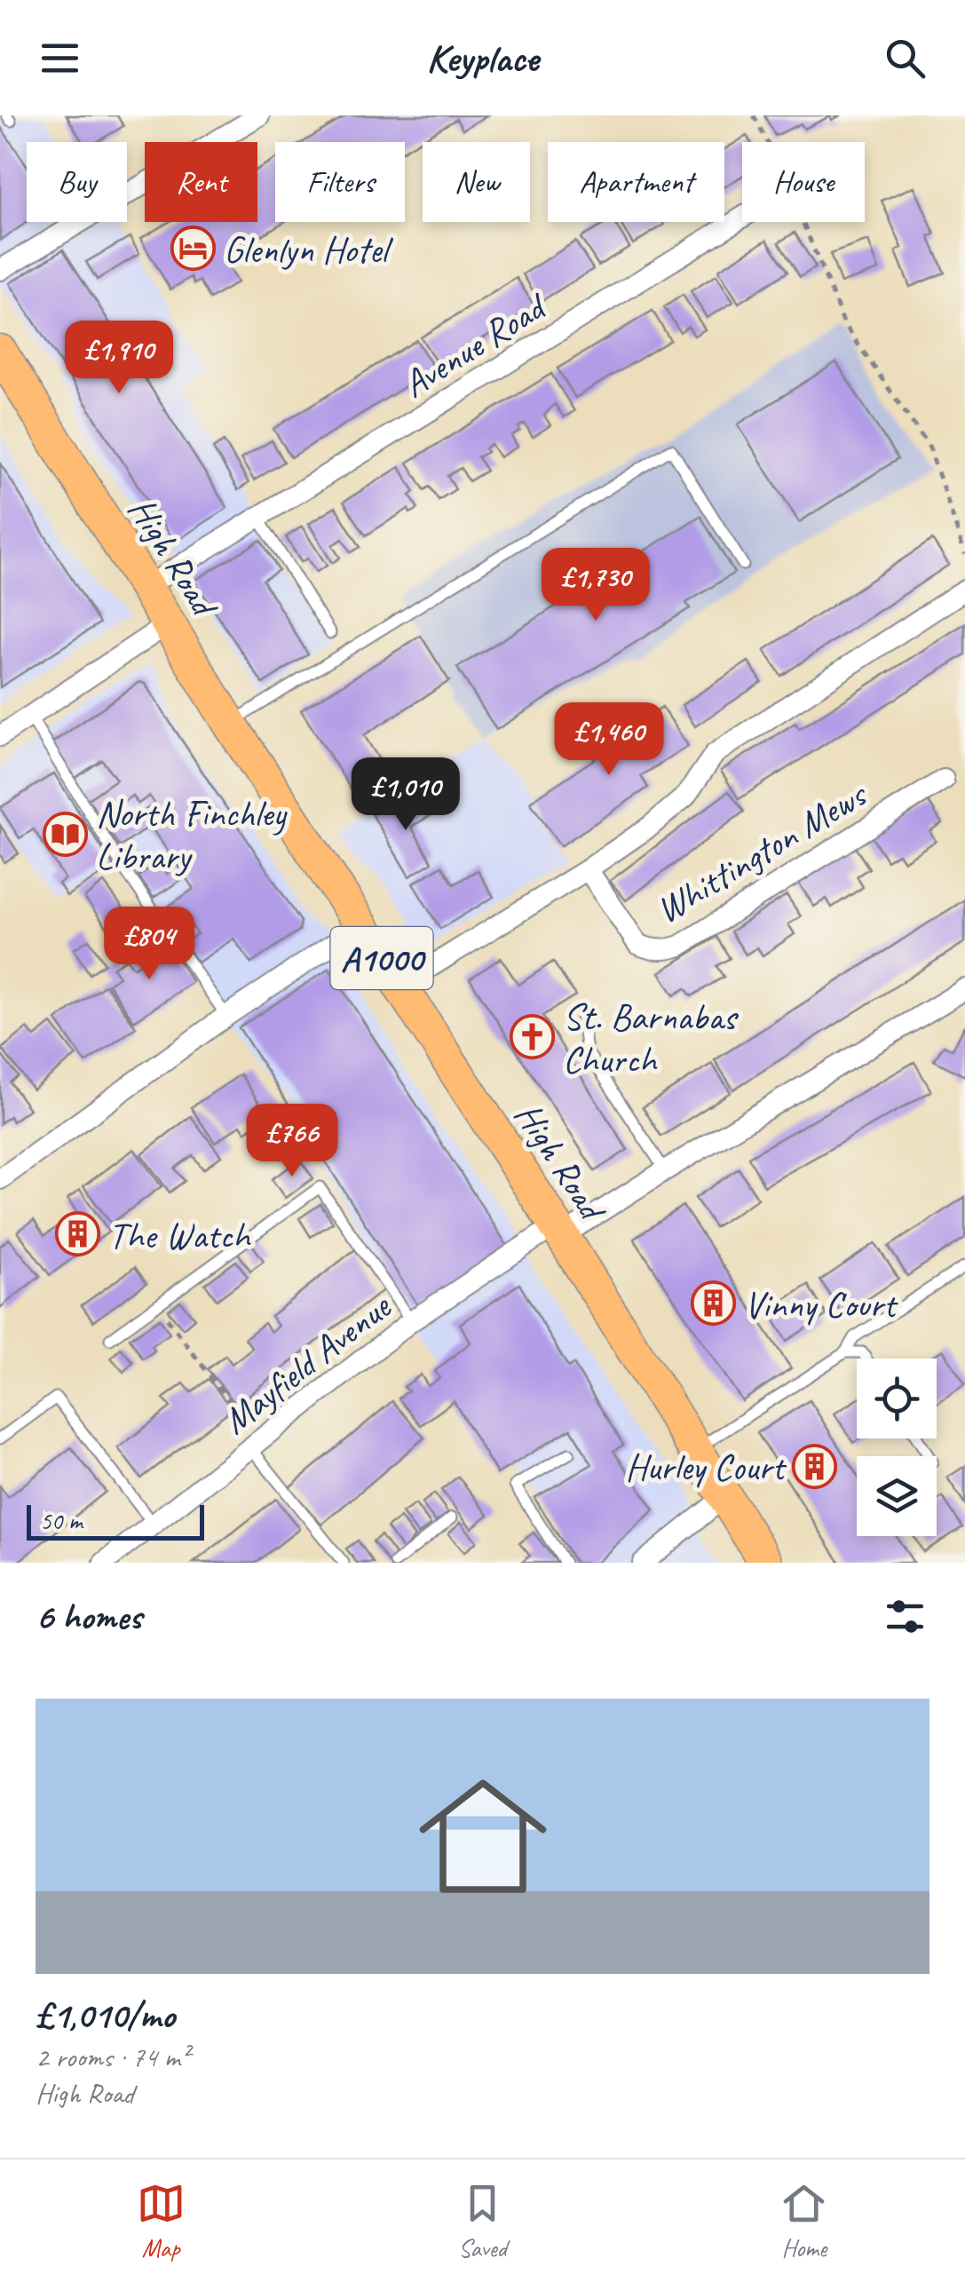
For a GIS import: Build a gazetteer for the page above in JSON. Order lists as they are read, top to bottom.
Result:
{
  "streets": {
    "main road": ["High Road", "A1000"],
    "street": ["Avenue Road", "Whittington Mews", "Mayfield Avenue"]
  },
  "crossings": [
    ["Avenue Road", "High Road"],
    ["High Road", "Mayfield Avenue"]
  ],
  "places": {
    "hotel": ["Glenlyn Hotel"],
    "library": ["North Finchley Library"],
    "church": ["St. Barnabas Church"],
    "building": ["The Watch", "Vinny Court", "Hurley Court"]
  },
  "scale_bar": "50 m",
  "page": {
    "header": "Keyplace",
    "chip": [
      "Buy",
      "Rent",
      "Filters",
      "New",
      "Apartment",
      "House"
    ],
    "price": [
      "£1,910",
      "£1,730",
      "£1,460",
      "£1,010",
      "£804",
      "£766"
    ],
    "scale": "50 m",
    "heading": "6 homes",
    "list": [
      {
        "name": "£1,010/mo",
        "note": "2 rooms · 74 m² · High Road"
      }
    ],
    "tabs": ["Map", "Saved", "Home"]
  }
}
